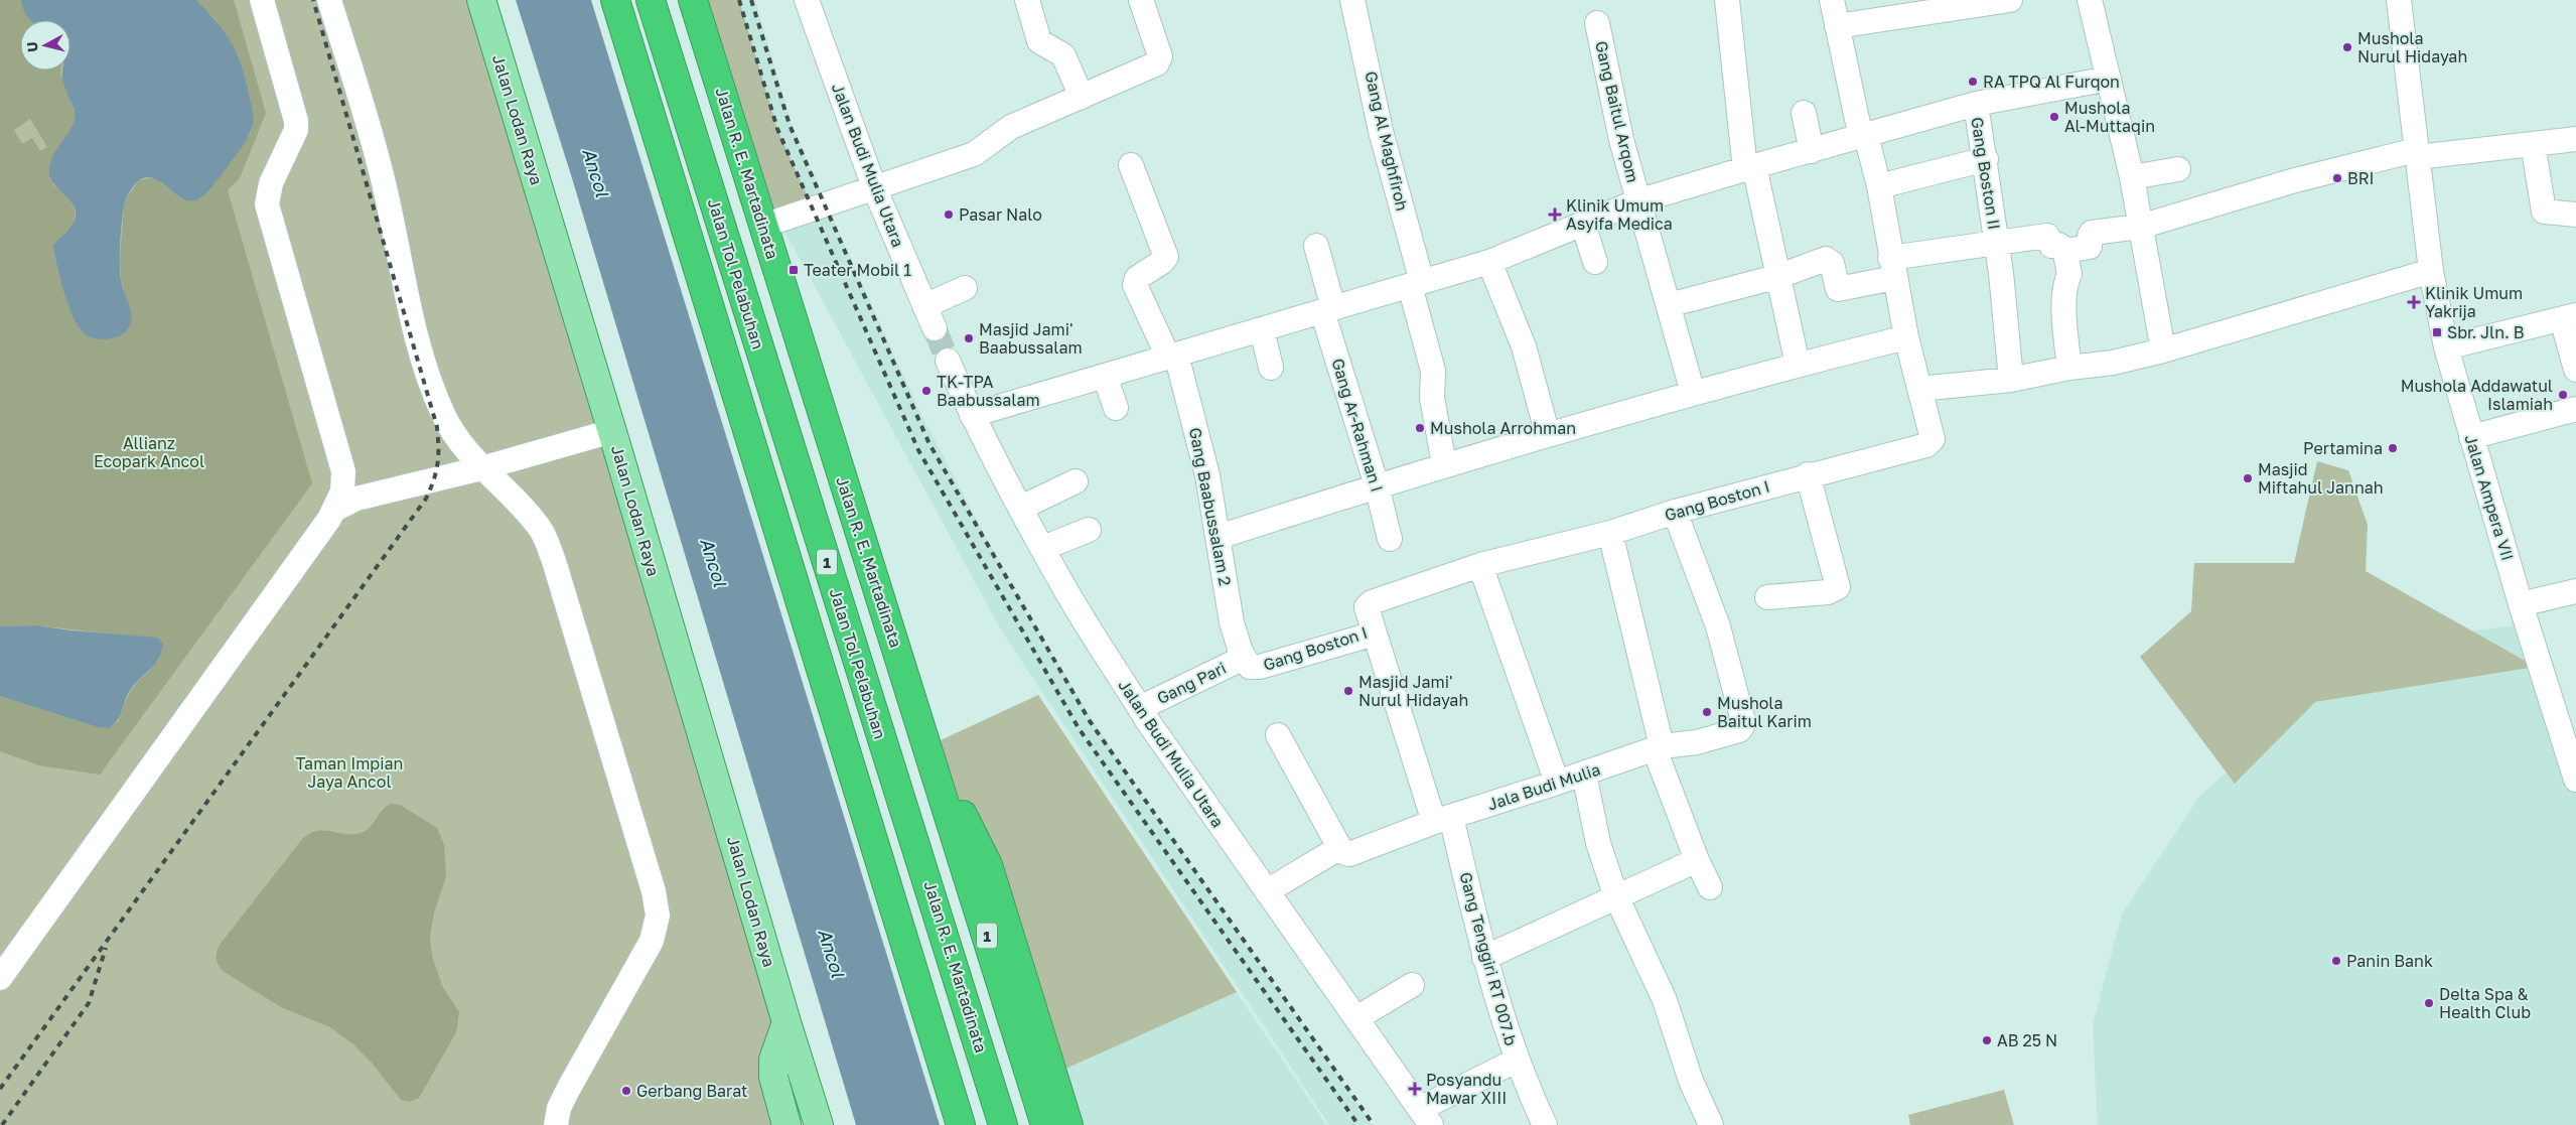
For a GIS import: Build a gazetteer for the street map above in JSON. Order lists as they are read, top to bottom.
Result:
{
  "streets": {
    "highway": ["Jalan R. E. Martadinata", "Jalan Tol Pelabuhan", "1"],
    "main road": ["Jalan Lodan Raya"],
    "street": [
      "Gang Baitul Arqom",
      "Gang Al Maghfiroh",
      "Jalan Budi Mulia Utara",
      "Gang Boston II",
      "Gang Ar-Rahman I",
      "Jalan Ampera VII",
      "Gang Boston I",
      "Gang Baabussalam 2",
      "Gang Pari",
      "Jala Budi Mulia",
      "Gang Tenggiri RT 007.b"
    ]
  },
  "crossings": [
    ["Jalan Budi Mulia Utara", "Gang Pari"],
    ["Jalan R. E. Martadinata", "Jalan Tol Pelabuhan"],
    ["Gang Boston I", "Gang Baabussalam 2"],
    ["Gang Boston I", "Gang Pari"],
    ["Gang Boston I", "Jala Budi Mulia"],
    ["Gang Boston I", "Gang Tenggiri RT 007.b"],
    ["Gang Baabussalam 2", "Gang Pari"],
    ["Jala Budi Mulia", "Gang Tenggiri RT 007.b"]
  ],
  "water": ["Ancol"],
  "parks": ["Allianz Ecopark Ancol", "Taman Impian Jaya Ancol"],
  "places": {
    "other": [
      "Mushola Nurul Hidayah",
      "RA TPQ Al Furqon",
      "Mushola Al-Muttaqin",
      "BRI",
      "Pasar Nalo",
      "Masjid Jami' Baabussalam",
      "TK-TPA Baabussalam",
      "Mushola Addawatul Islamiah",
      "Mushola Arrohman",
      "Pertamina",
      "Masjid Miftahul Jannah",
      "Masjid Jami' Nurul Hidayah",
      "Mushola Baitul Karim",
      "Panin Bank",
      "Delta Spa & Health Club",
      "AB 25 N",
      "Gerbang Barat"
    ],
    "health": ["Klinik Umum Asyifa Medica", "Klinik Umum Yakrija", "Posyandu Mawar XIII"],
    "transit": ["Teater Mobil 1", "Sbr. Jln. B"]
  },
  "north": "left"
}
